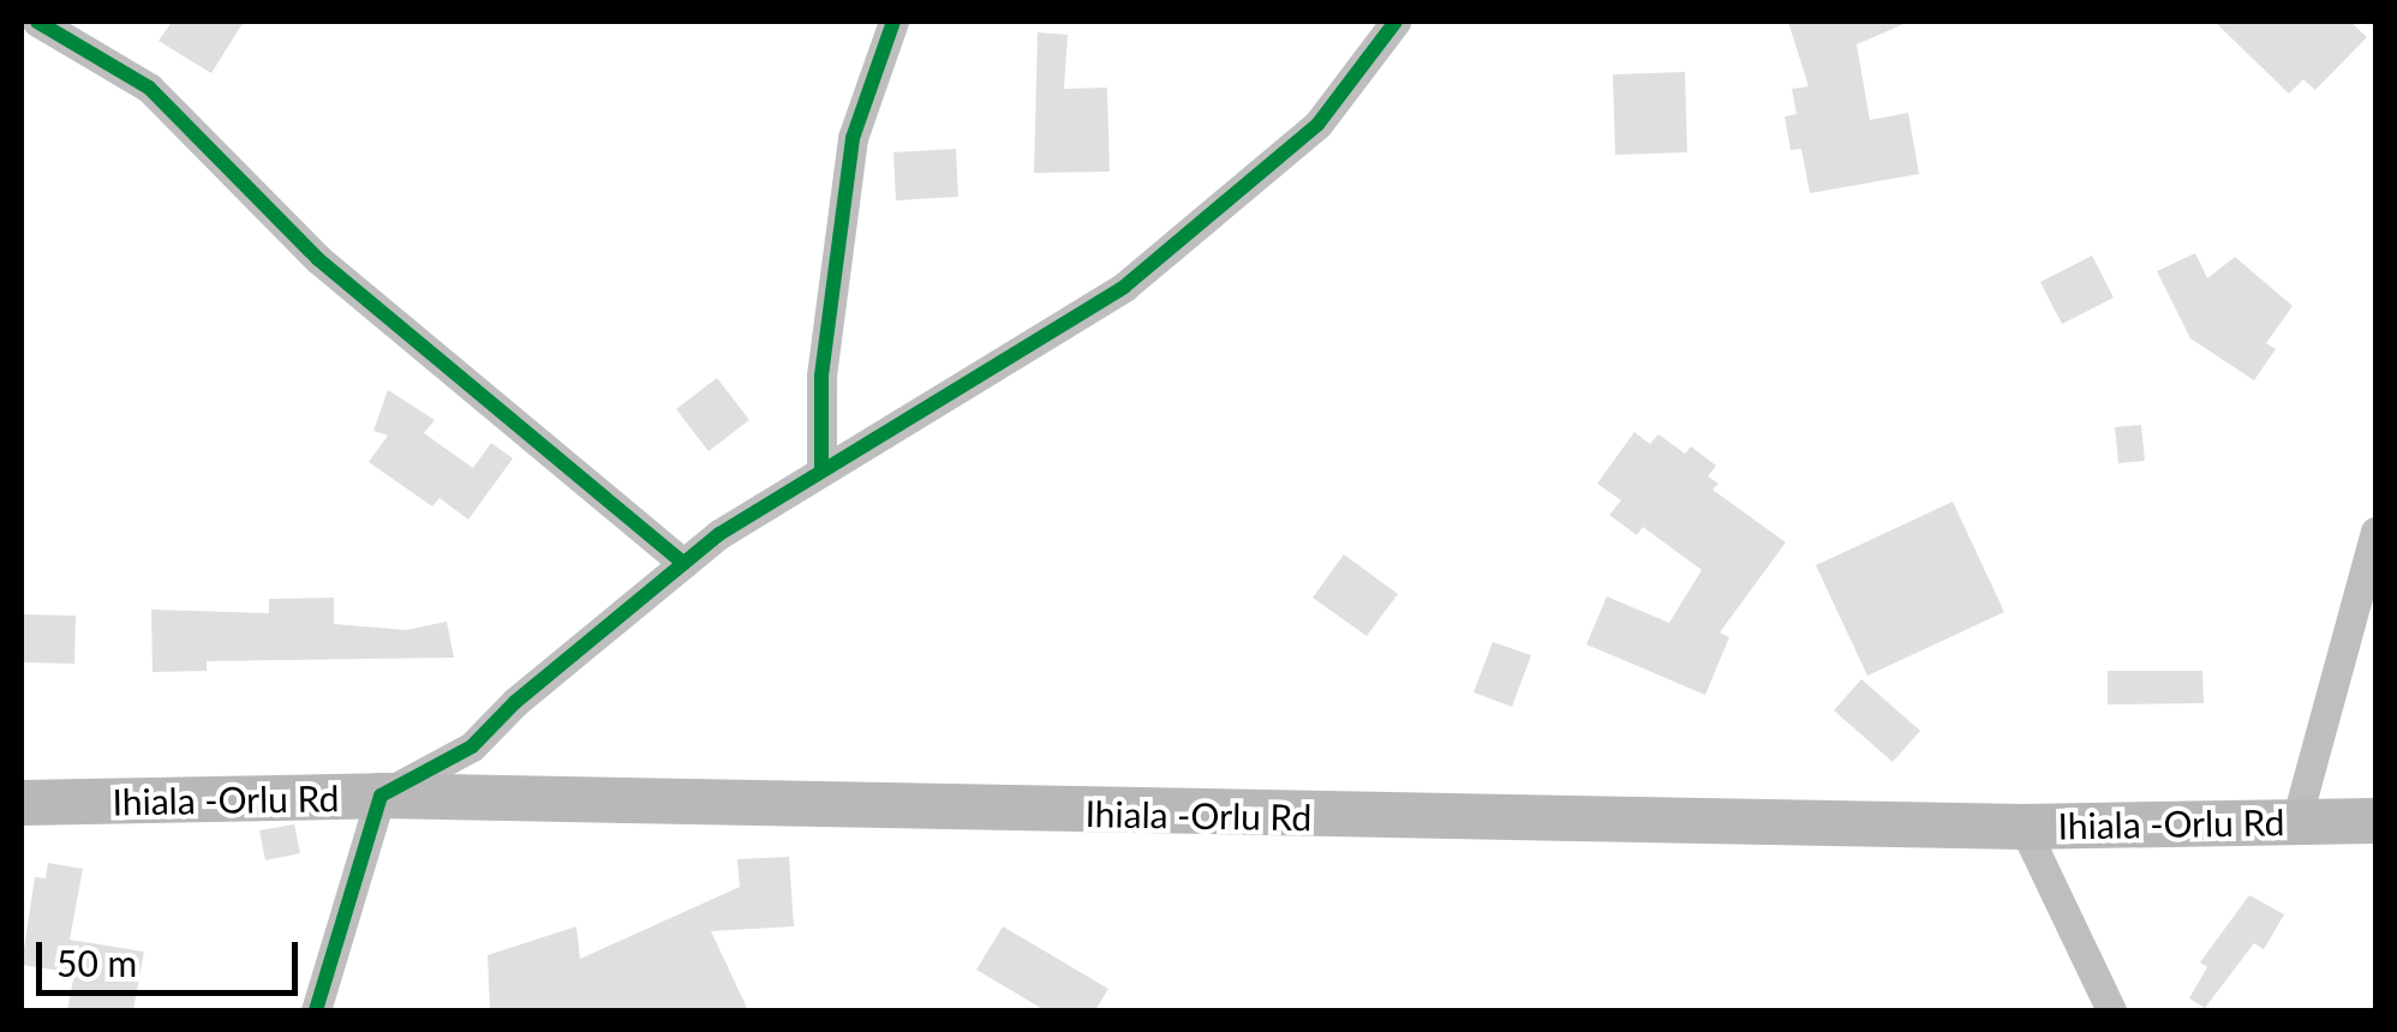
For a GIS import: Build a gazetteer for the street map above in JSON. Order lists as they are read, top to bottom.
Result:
{
  "streets": {
    "main road": ["Ihiala -Orlu Rd"]
  },
  "scale_bar": "50 m"
}
